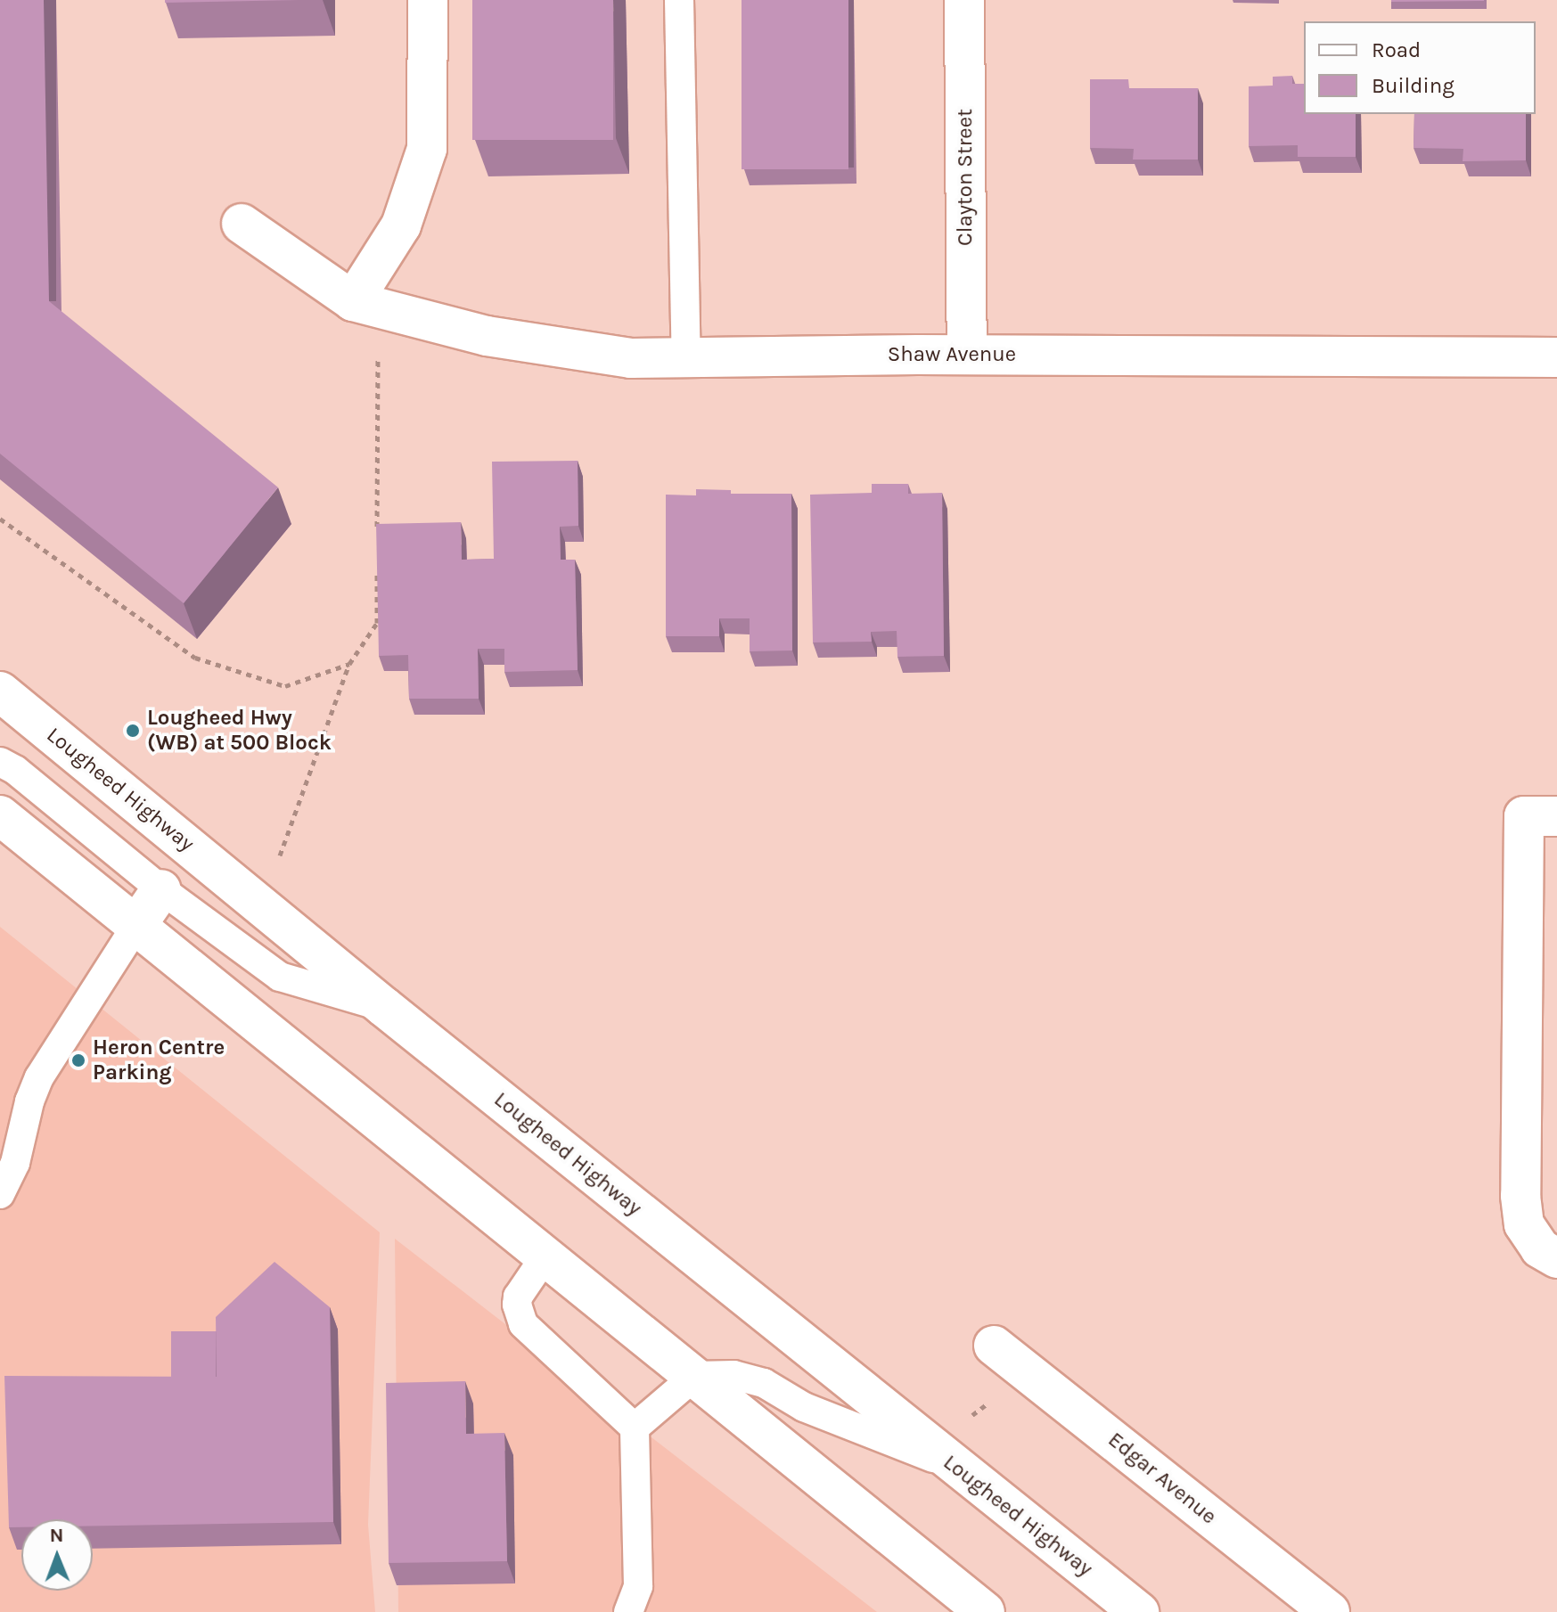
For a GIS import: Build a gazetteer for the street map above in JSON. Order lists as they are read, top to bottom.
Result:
{
  "streets": {
    "street": [
      "Clayton Street",
      "Shaw Avenue",
      "Lougheed Highway",
      "Edgar Avenue"
    ]
  },
  "crossings": [
    ["Clayton Street", "Shaw Avenue"]
  ],
  "places": ["Lougheed Hwy (WB) at 500 Block", "Heron Centre Parking"],
  "legend": ["Road", "Building"],
  "north": "top"
}
